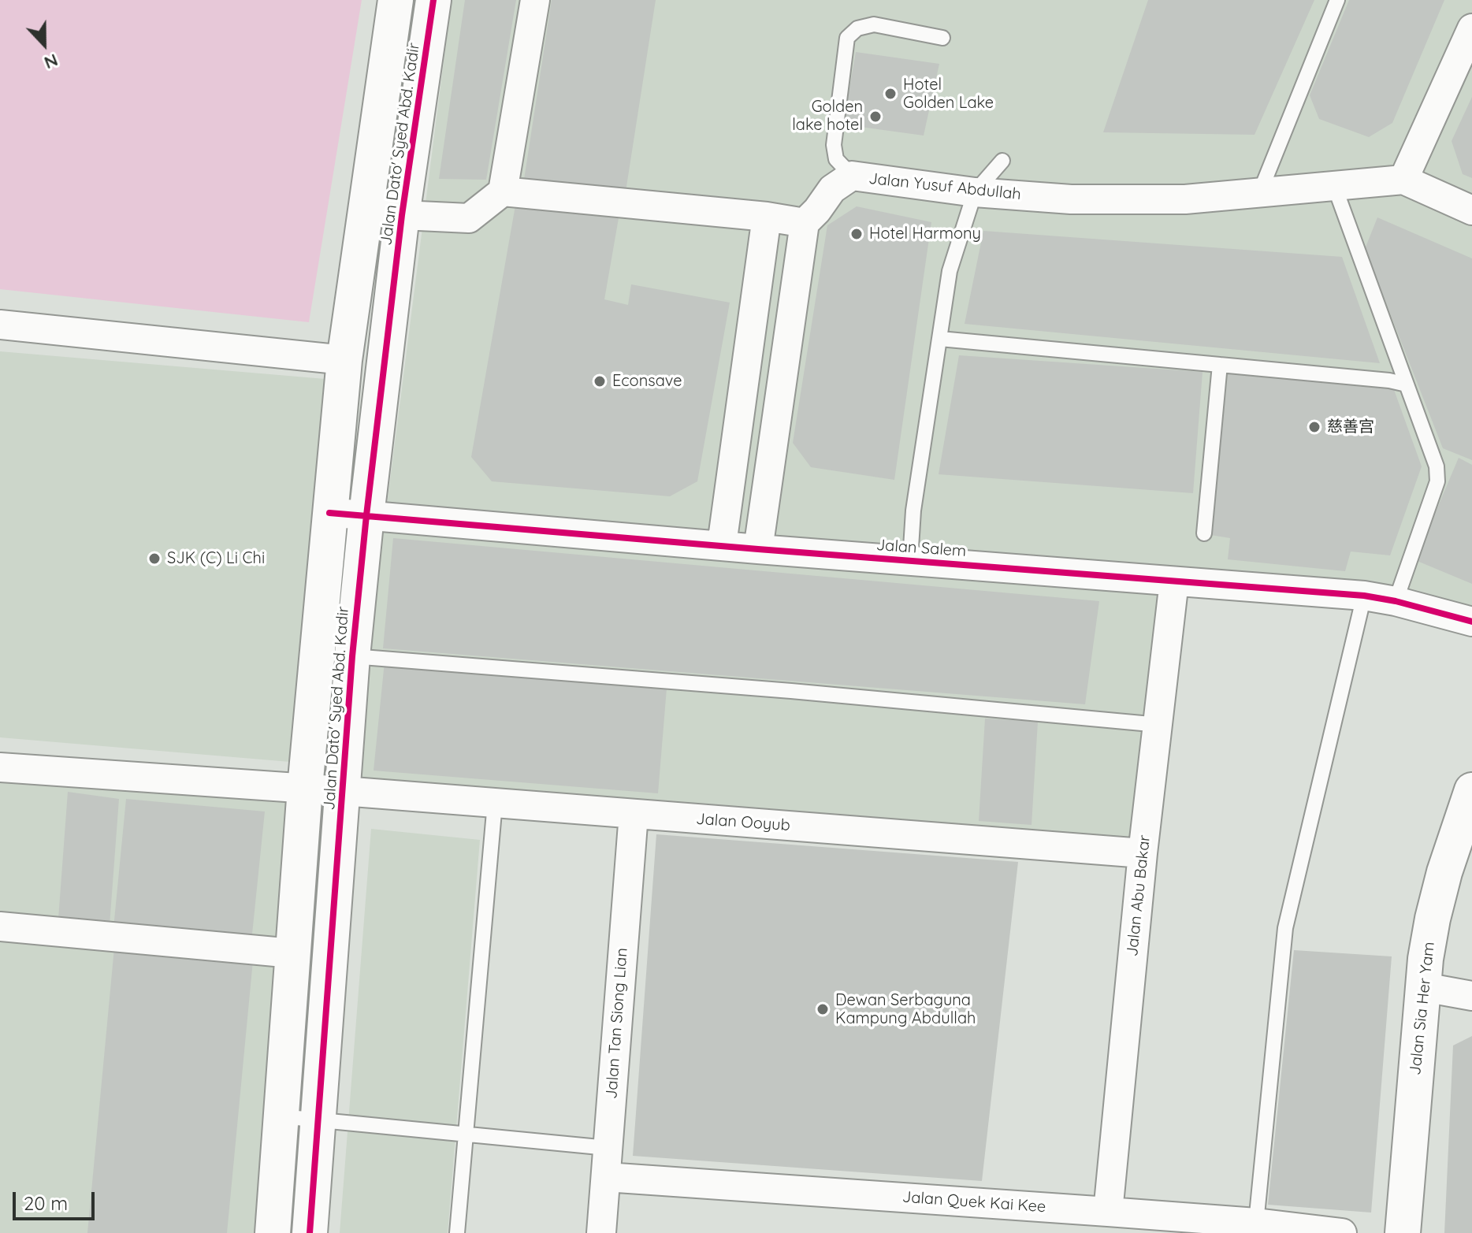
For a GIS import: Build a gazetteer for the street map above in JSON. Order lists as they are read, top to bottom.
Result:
{
  "streets": {
    "street": [
      "Jalan Dato' Syed Abd. Kadir",
      "Jalan Yusuf Abdullah",
      "Jalan Salem",
      "Jalan Ooyub",
      "Jalan Abu Bakar",
      "Jalan Sia Her Yam",
      "Jalan Tan Siong Lian",
      "Jalan Quek Kai Kee"
    ]
  },
  "crossings": [
    ["Jalan Dato' Syed Abd. Kadir", "Jalan Salem"],
    ["Jalan Dato' Syed Abd. Kadir", "Jalan Ooyub"],
    ["Jalan Salem", "Jalan Abu Bakar"],
    ["Jalan Ooyub", "Jalan Abu Bakar"],
    ["Jalan Ooyub", "Jalan Tan Siong Lian"],
    ["Jalan Abu Bakar", "Jalan Quek Kai Kee"],
    ["Jalan Tan Siong Lian", "Jalan Quek Kai Kee"]
  ],
  "places": [
    "Hotel Golden Lake",
    "Golden lake hotel",
    "Hotel Harmony",
    "Econsave",
    "慈善宫",
    "SJK (C) Li Chi",
    "Dewan Serbaguna Kampung Abdullah"
  ],
  "scale_bar": "20 m",
  "north": "bottom"
}
